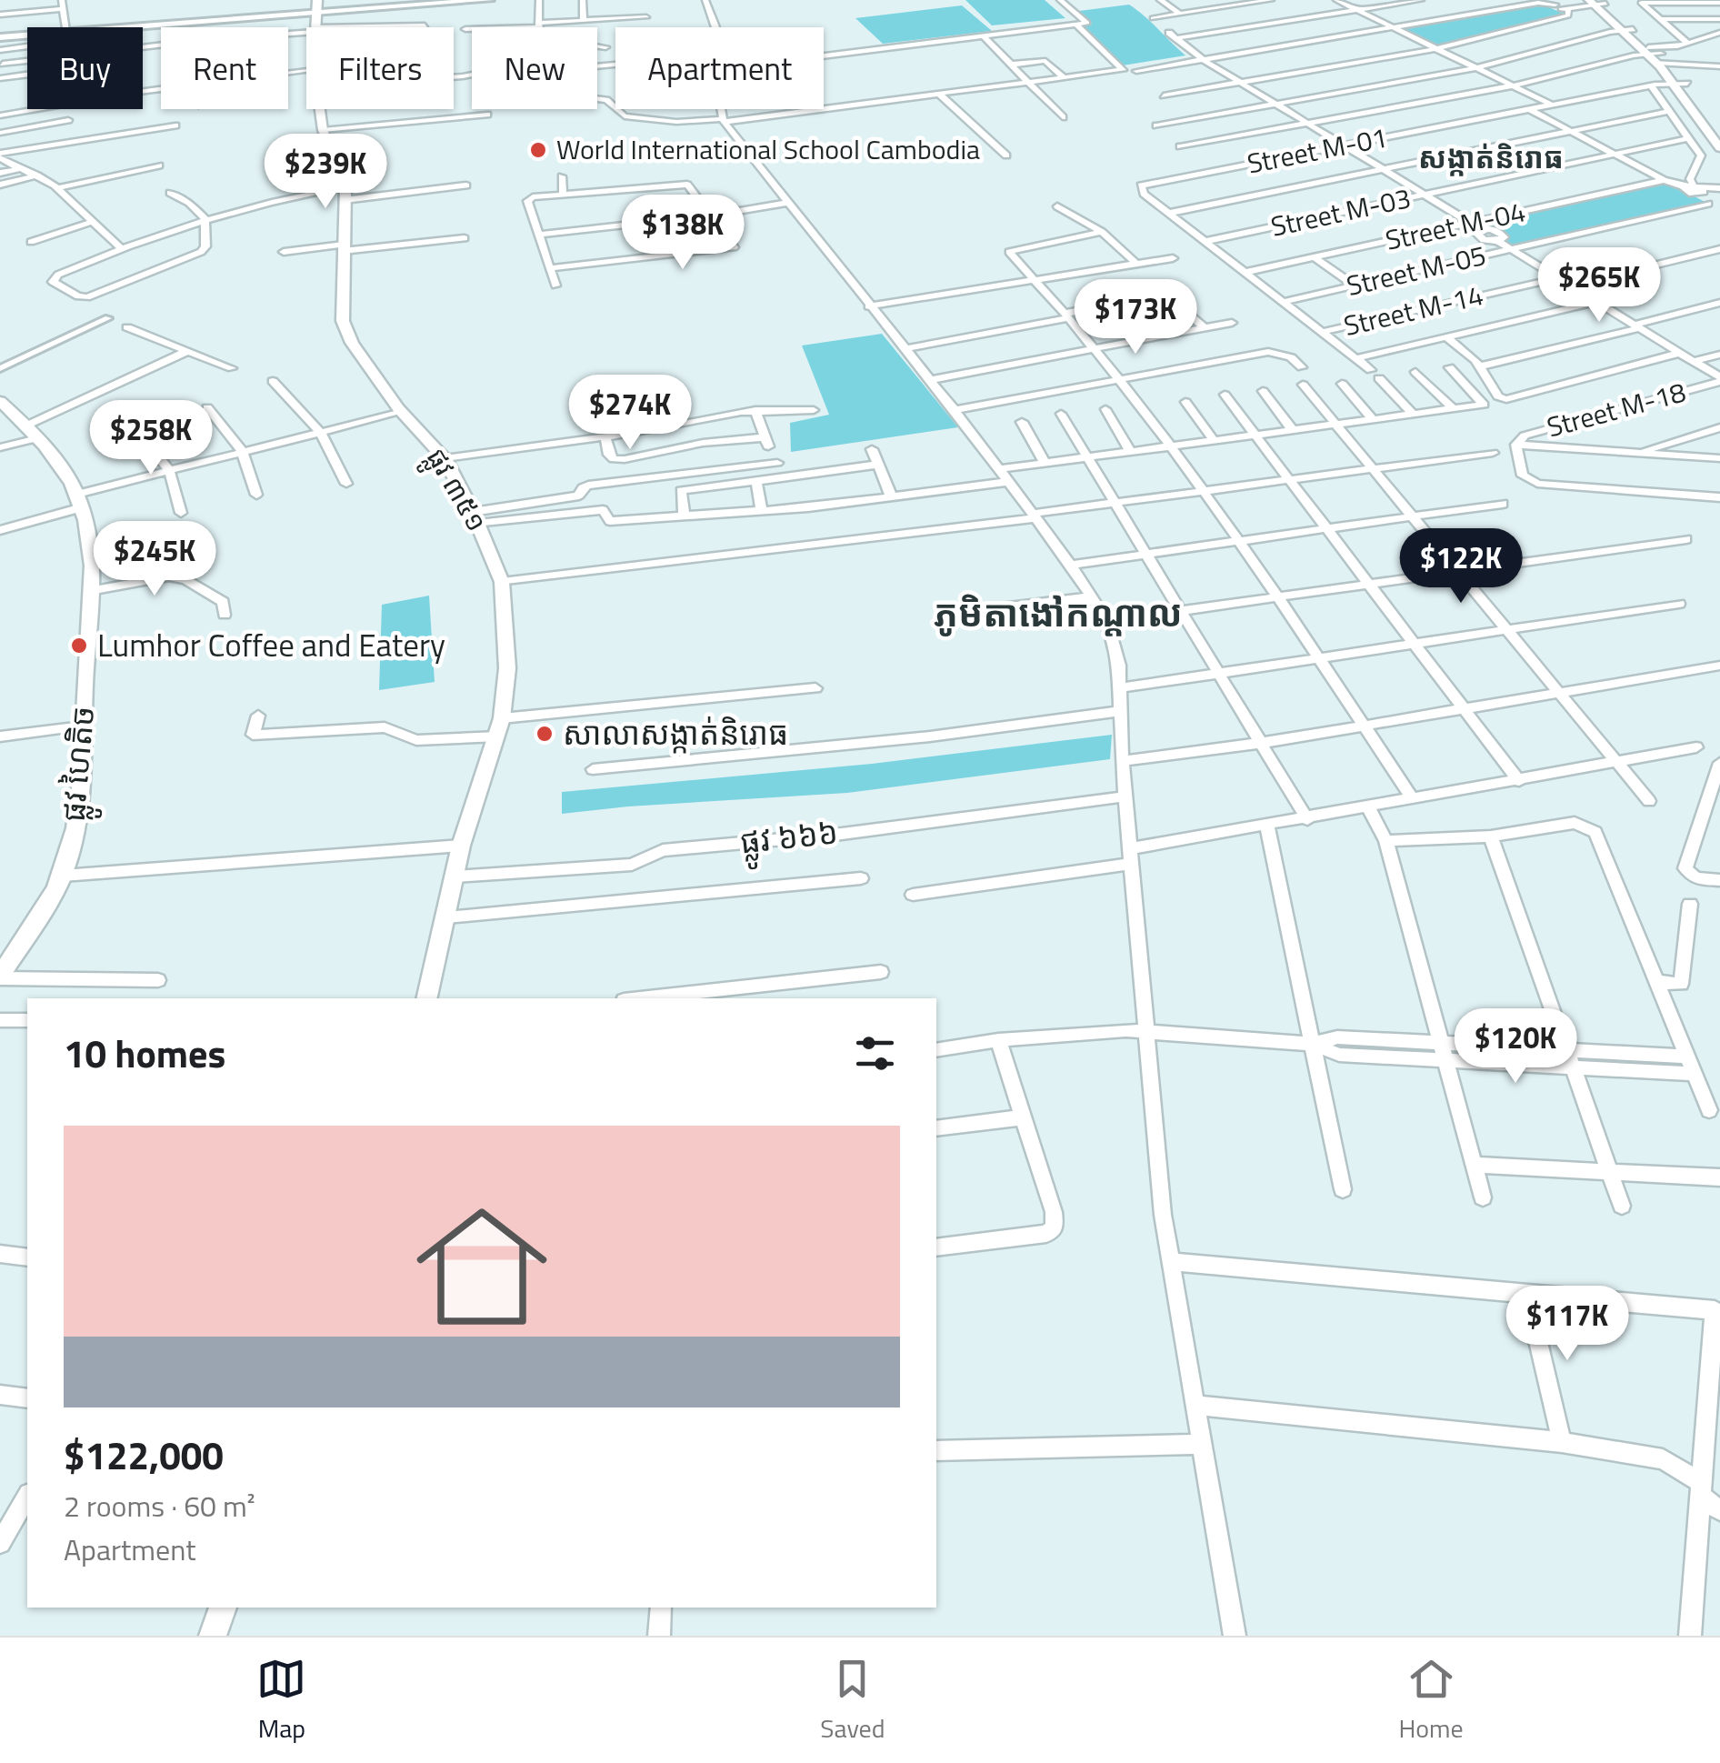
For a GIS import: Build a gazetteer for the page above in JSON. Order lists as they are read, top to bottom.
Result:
{
  "streets": {
    "street": [
      "Street M-01",
      "Street M-03",
      "Street M-04",
      "Street M-05",
      "Street M-14",
      "Street M-18",
      "ផ្លូវ ៣៥១",
      "ផ្លូវ ហៃតិច",
      "ផ្លូវ ៦៦៦"
    ]
  },
  "crossings": [
    ["ផ្លូវ ៣៥១", "ផ្លូវ ៦៦៦"]
  ],
  "districts": ["សង្កាត់និរោធ", "ភូមិតាងៅកណ្តាល"],
  "places": ["World International School Cambodia", "Lumhor Coffee and Eatery", "សាលាសង្កាត់និរោធ"],
  "page": {
    "chip": [
      "Buy",
      "Rent",
      "Filters",
      "New",
      "Apartment"
    ],
    "price": [
      "$239K",
      "$138K",
      "$265K",
      "$173K",
      "$274K",
      "$258K",
      "$245K",
      "$122K",
      "$120K",
      "$117K"
    ],
    "heading": "10 homes",
    "list": [
      {
        "name": "$122,000",
        "note": "2 rooms · 60 m² · Apartment"
      }
    ],
    "tabs": ["Map", "Saved", "Home"]
  }
}
